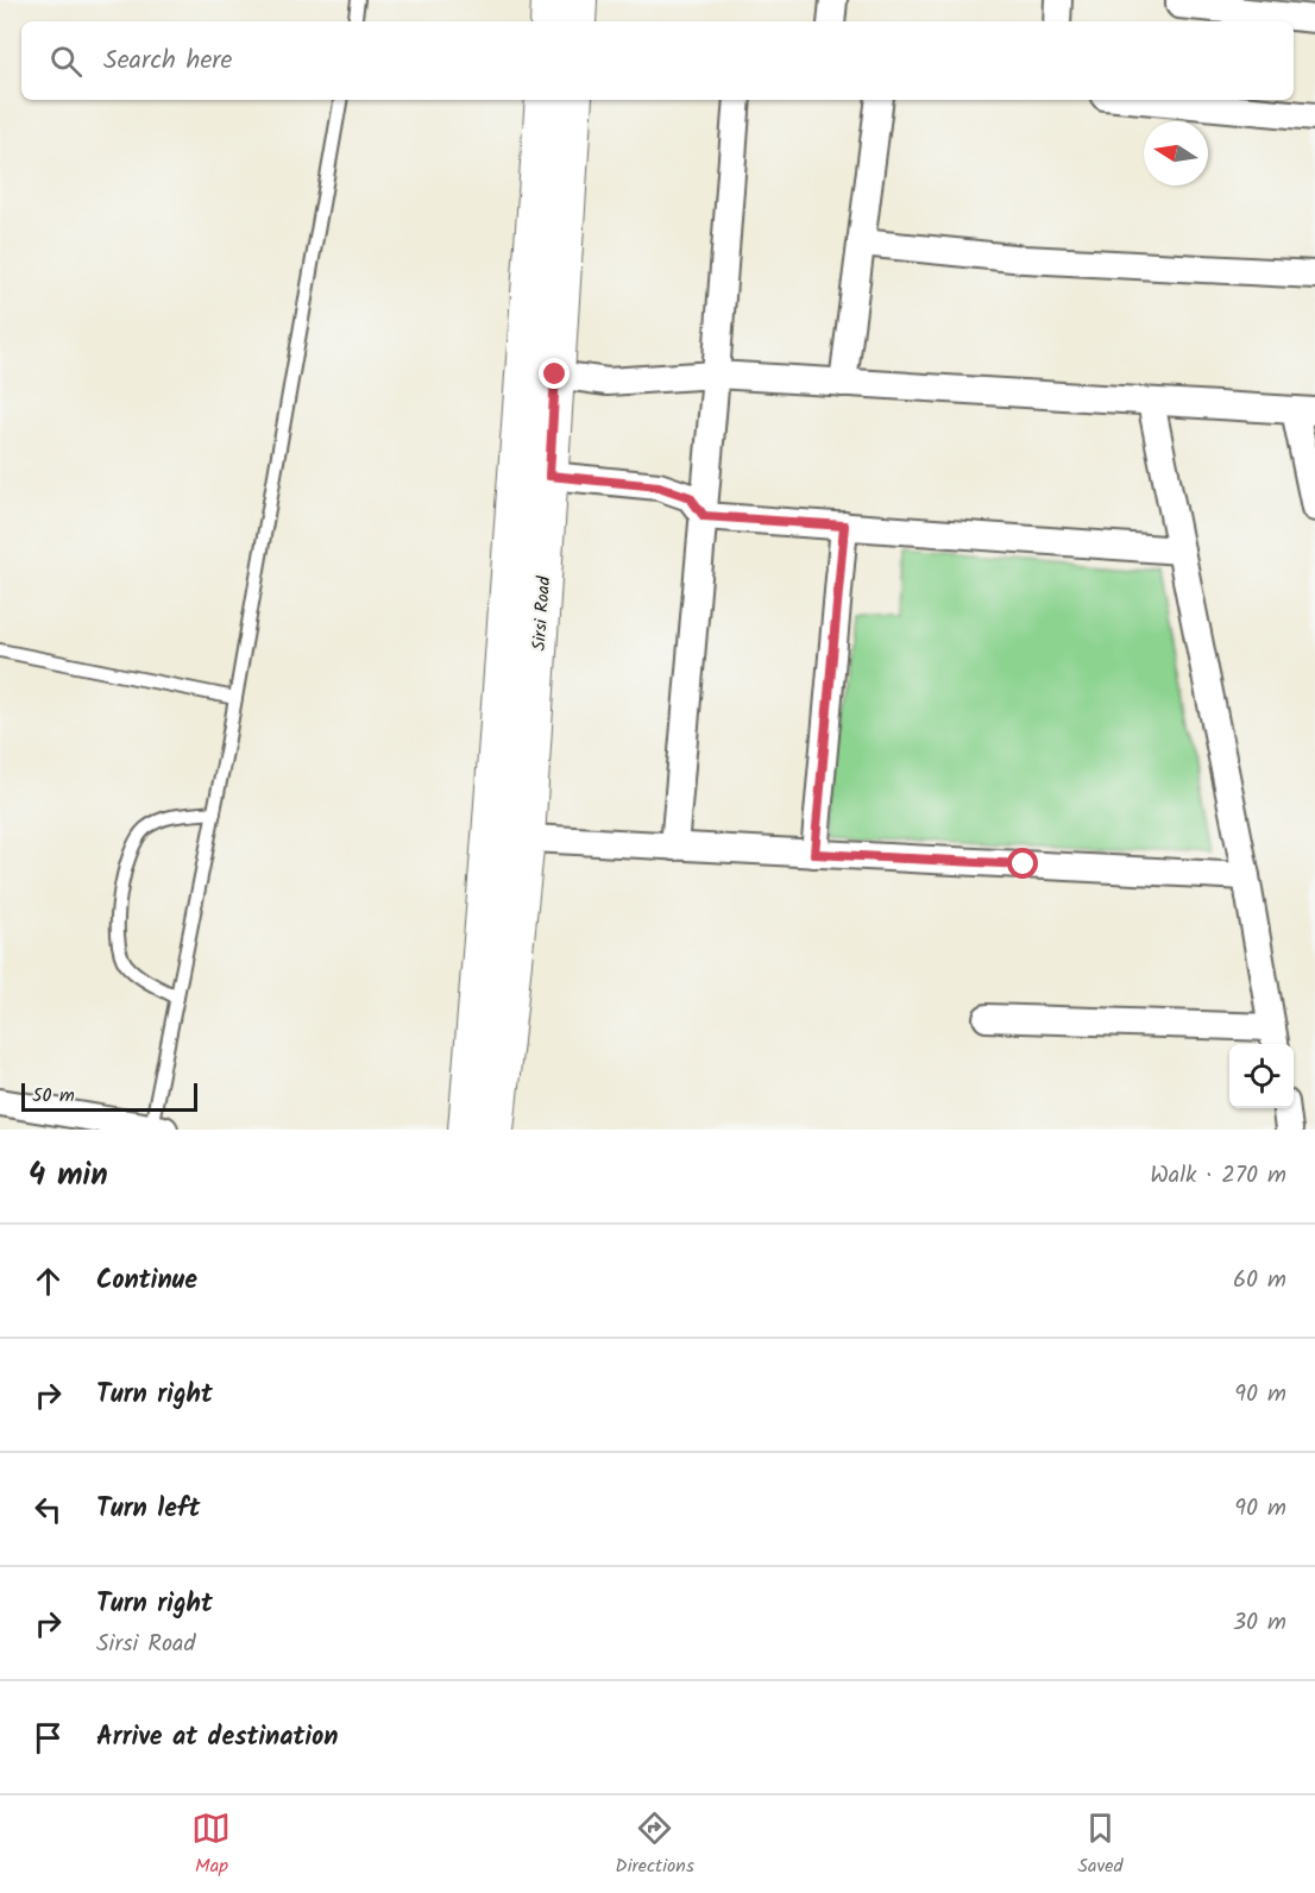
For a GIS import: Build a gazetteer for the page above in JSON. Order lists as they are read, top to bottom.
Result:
{
  "streets": {
    "street": ["Sirsi Road"]
  },
  "scale_bar": "50 m",
  "north": "left",
  "page": {
    "search": "Search here",
    "scale": "50 m",
    "heading": ["4 min", "Walk · 270 m"],
    "list": [
      ["Continue", "60 m"],
      ["Turn right", "90 m"],
      ["Turn left", "90 m"],
      ["Turn right", "Sirsi Road", "30 m"],
      "Arrive at destination"
    ],
    "nav": ["Map", "Directions", "Saved"]
  }
}
